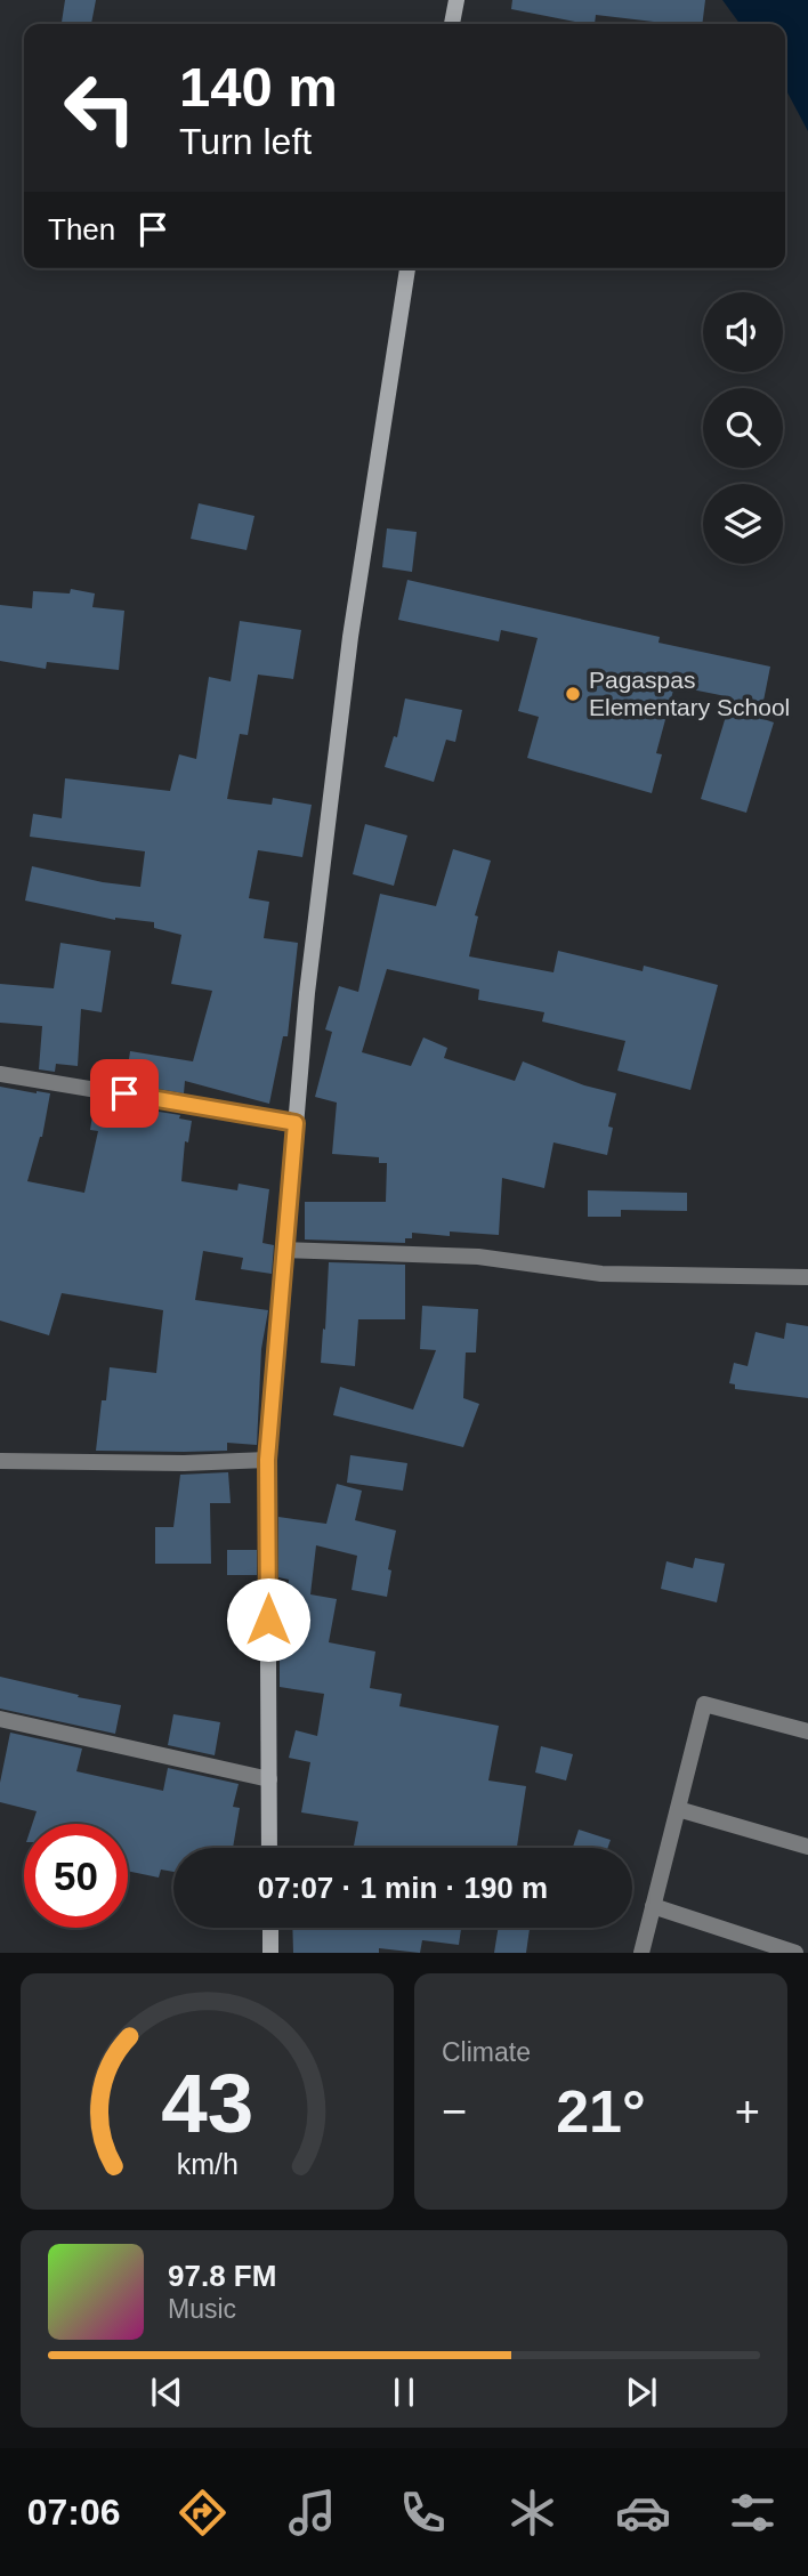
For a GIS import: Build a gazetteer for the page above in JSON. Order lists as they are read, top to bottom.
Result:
{
  "places": ["Pagaspas Elementary School"],
  "page": {
    "turn": ["140 m", "Turn left"],
    "then": "Then",
    "limit": "50",
    "trip": "07:07 · 1 min · 190 m",
    "tile": "Climate",
    "heat": ["−", "21°", "+"],
    "song": ["97.8 FM", "Music"],
    "tabs": "07:06",
    "gauge": ["43", "km/h"]
  }
}
